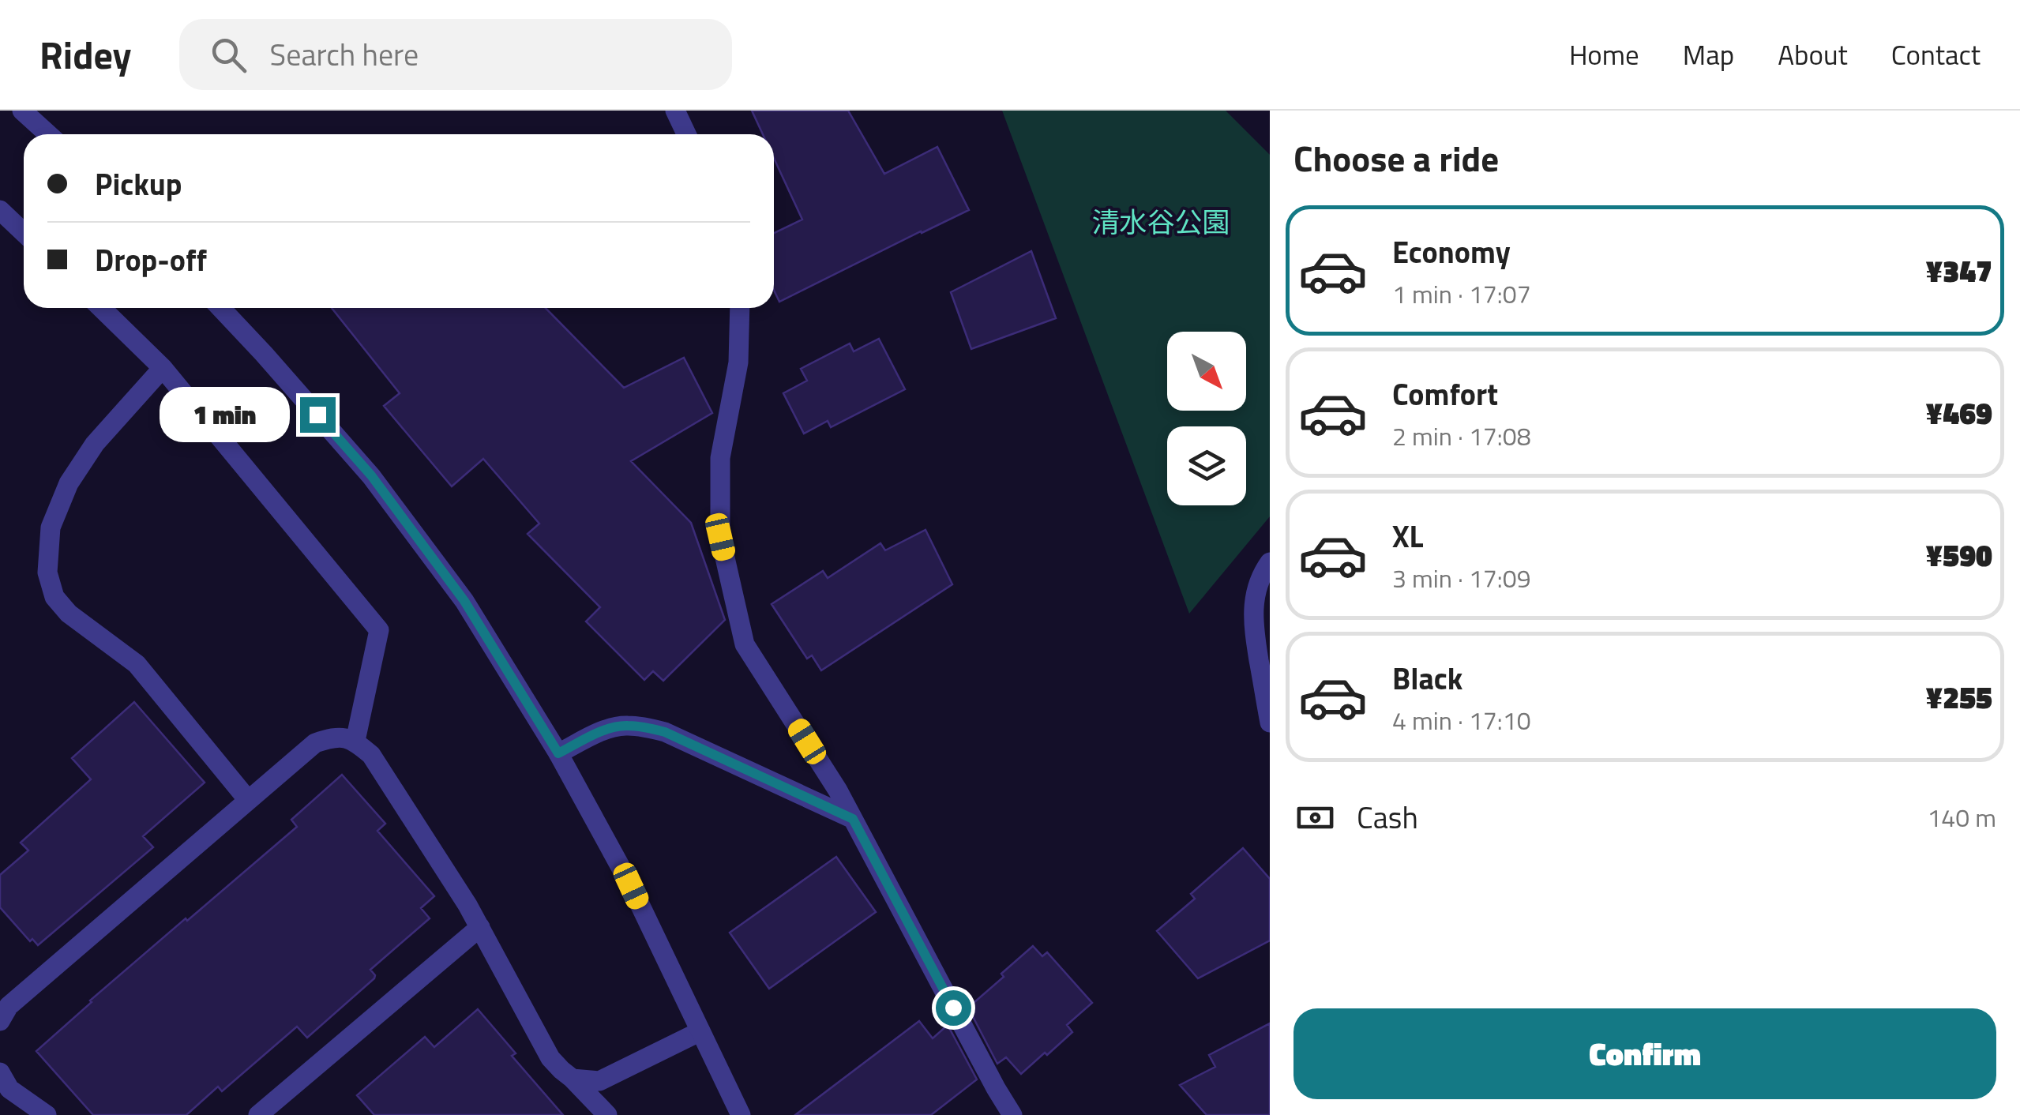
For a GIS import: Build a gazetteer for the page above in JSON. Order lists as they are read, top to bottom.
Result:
{
  "parks": ["清水谷公園"],
  "north": "bottom right",
  "page": {
    "header": "Ridey",
    "search": "Search here",
    "nav": [
      "Home",
      "Map",
      "About",
      "Contact"
    ],
    "heading": "Choose a ride",
    "banner": ["Pickup", "Drop-off"],
    "list": [
      {
        "name": "Economy",
        "note": "1 min · 17:07",
        "value": "¥347"
      },
      {
        "name": "Comfort",
        "note": "2 min · 17:08",
        "value": "¥469"
      },
      {
        "name": "XL",
        "note": "3 min · 17:09",
        "value": "¥590"
      },
      {
        "name": "Black",
        "note": "4 min · 17:10",
        "value": "¥255"
      }
    ],
    "bubble": "1 min",
    "pay": ["Cash", "140 m"],
    "buttons": "Confirm"
  }
}
